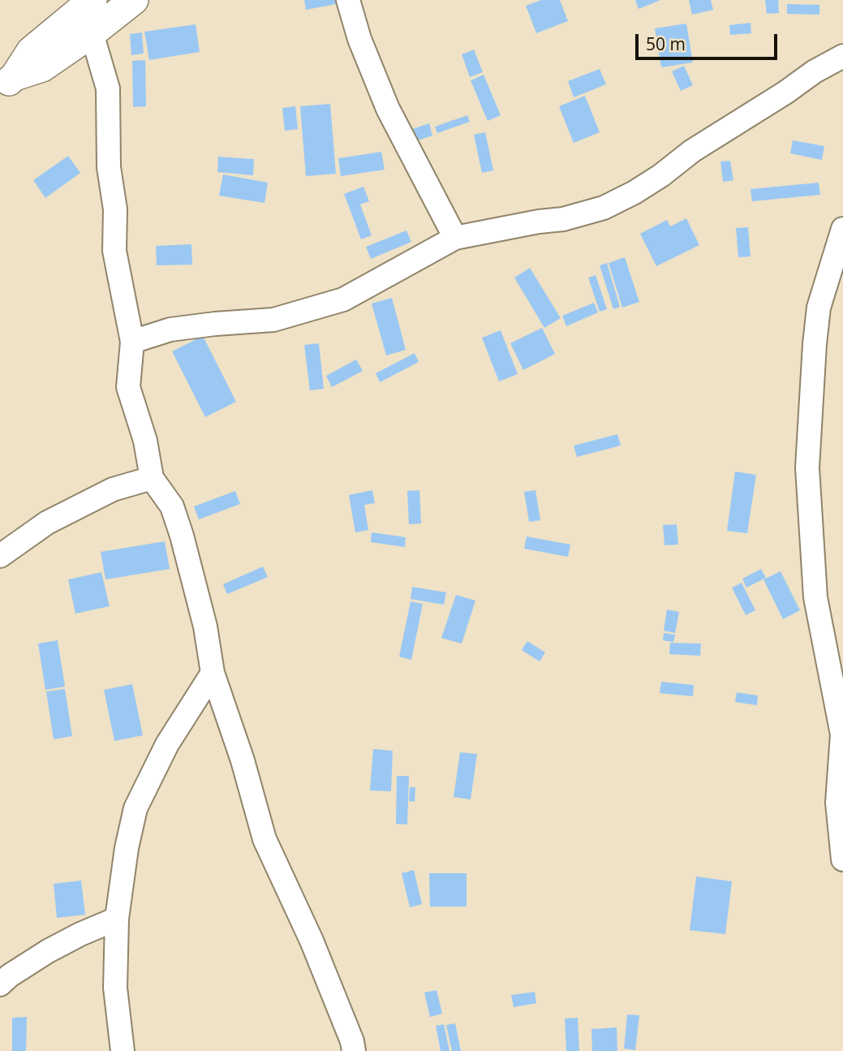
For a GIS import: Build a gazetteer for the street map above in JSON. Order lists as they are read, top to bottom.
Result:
{
  "scale_bar": "50 m"
}
